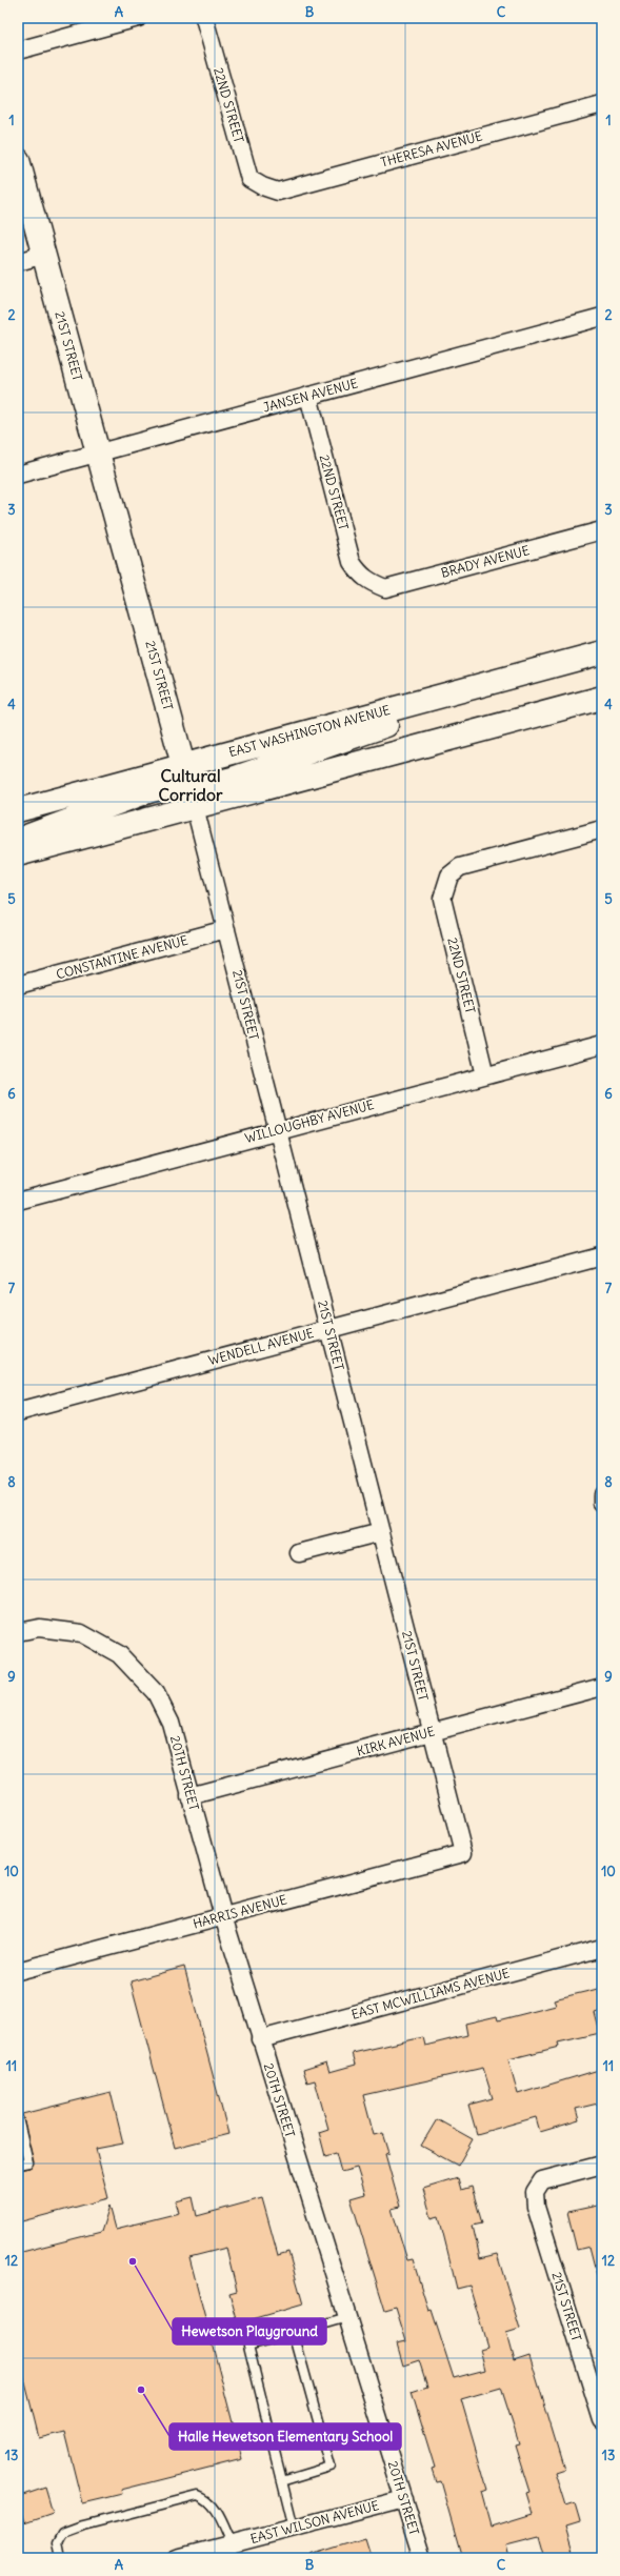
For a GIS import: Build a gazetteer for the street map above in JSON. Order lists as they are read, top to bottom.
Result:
{
  "streets": {
    "main road": ["21ST STREET", "EAST WASHINGTON AVENUE"],
    "street": [
      "22ND STREET",
      "THERESA AVENUE",
      "JANSEN AVENUE",
      "BRADY AVENUE",
      "CONSTANTINE AVENUE",
      "WILLOUGHBY AVENUE",
      "WENDELL AVENUE",
      "KIRK AVENUE",
      "20TH STREET",
      "HARRIS AVENUE",
      "EAST MCWILLIAMS AVENUE",
      "EAST WILSON AVENUE"
    ]
  },
  "crossings": [
    ["22ND STREET", "THERESA AVENUE"],
    ["22ND STREET", "JANSEN AVENUE"],
    ["22ND STREET", "BRADY AVENUE"],
    ["22ND STREET", "WILLOUGHBY AVENUE"],
    ["21ST STREET", "JANSEN AVENUE"],
    ["21ST STREET", "EAST WASHINGTON AVENUE"],
    ["21ST STREET", "CONSTANTINE AVENUE"],
    ["21ST STREET", "WILLOUGHBY AVENUE"],
    ["21ST STREET", "WENDELL AVENUE"],
    ["21ST STREET", "KIRK AVENUE"],
    ["21ST STREET", "HARRIS AVENUE"],
    ["KIRK AVENUE", "20TH STREET"],
    ["20TH STREET", "HARRIS AVENUE"],
    ["20TH STREET", "EAST MCWILLIAMS AVENUE"],
    ["20TH STREET", "EAST WILSON AVENUE"]
  ],
  "districts": ["Cultural Corridor"],
  "places": ["Hewetson Playground", "Halle Hewetson Elementary School"],
  "grid": {
    "columns": ["A", "B", "C"],
    "rows": [
      "1",
      "2",
      "3",
      "4",
      "5",
      "6",
      "7",
      "8",
      "9",
      "10",
      "11",
      "12",
      "13"
    ]
  }
}
